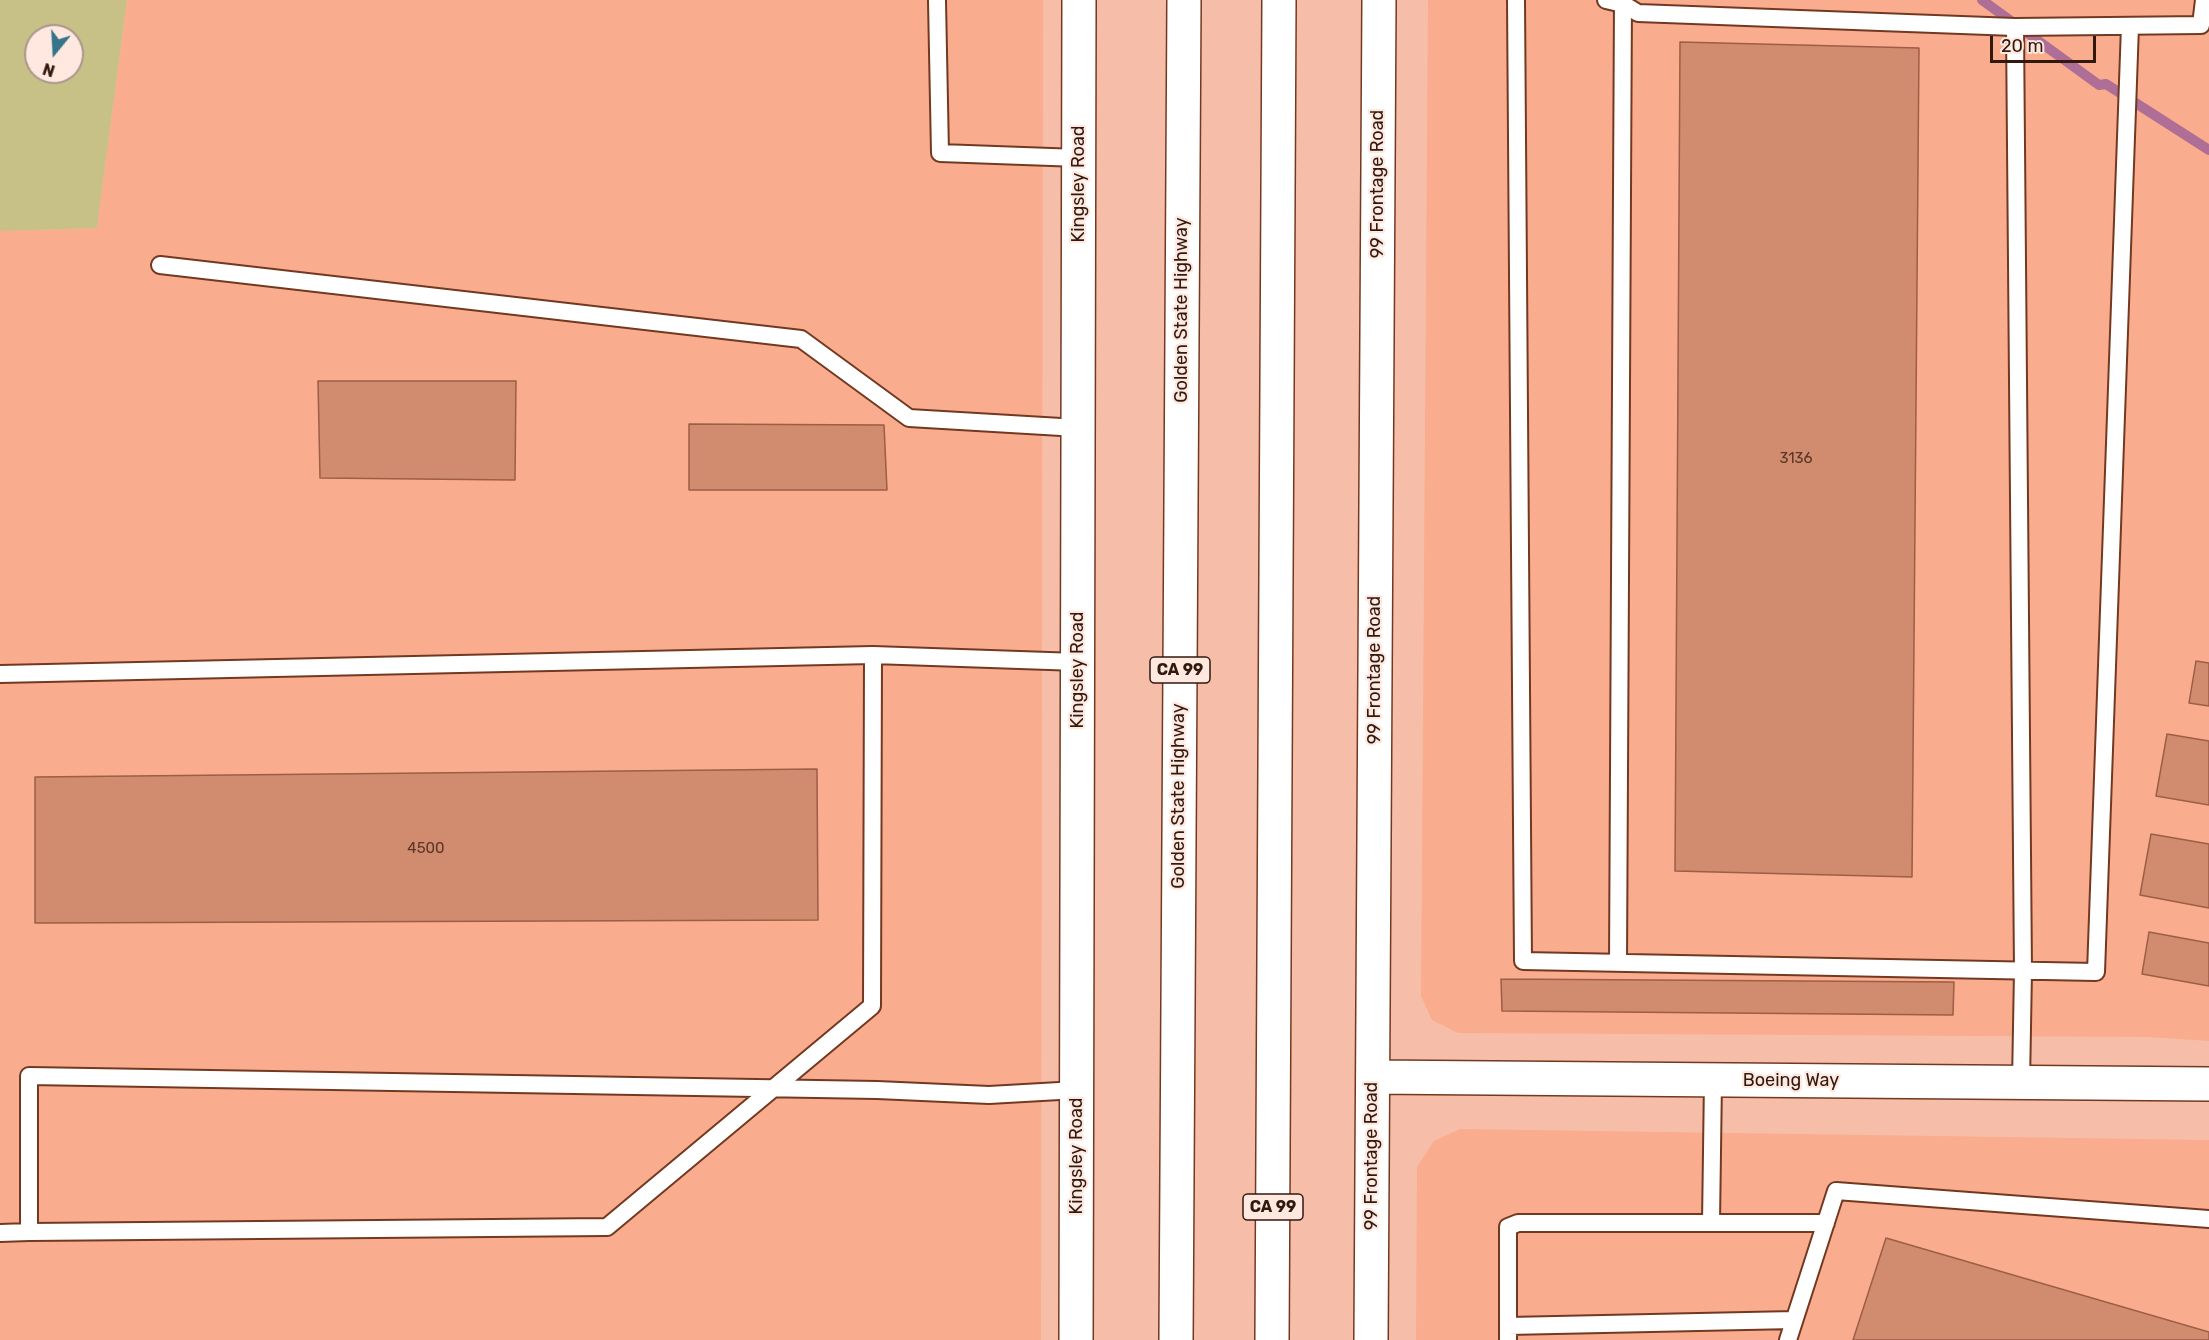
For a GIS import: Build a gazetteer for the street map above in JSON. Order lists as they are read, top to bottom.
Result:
{
  "streets": {
    "main road": [
      "Kingsley Road",
      "99 Frontage Road",
      "Golden State Highway",
      "CA 99",
      "Boeing Way"
    ]
  },
  "crossings": [
    ["99 Frontage Road", "Boeing Way"]
  ],
  "house_numbers": ["3136", "4500"],
  "scale_bar": "20 m",
  "north": "bottom"
}
